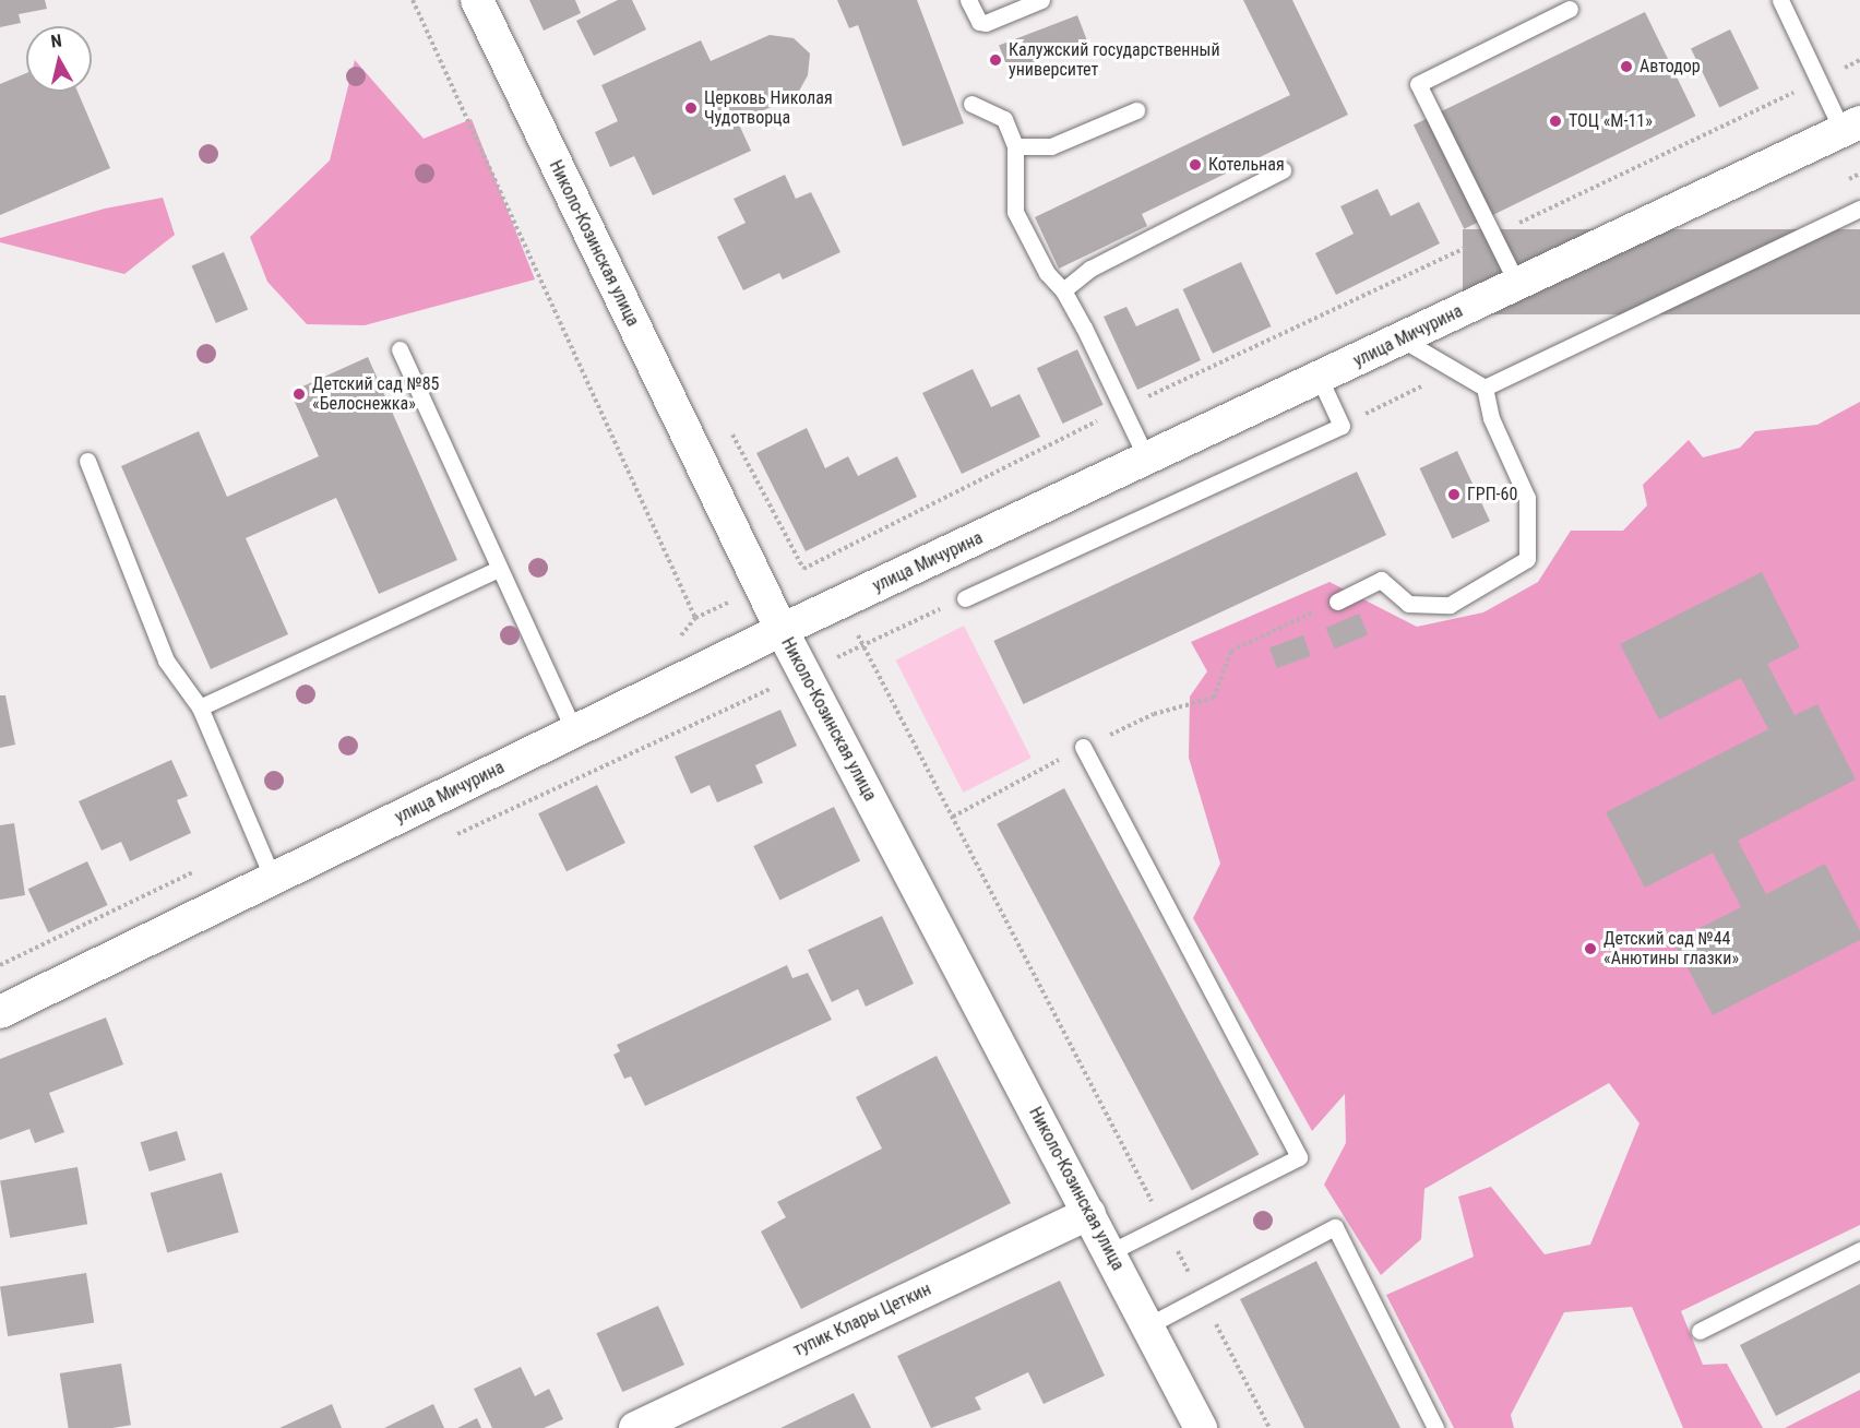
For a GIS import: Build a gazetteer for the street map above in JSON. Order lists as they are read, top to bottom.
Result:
{
  "streets": {
    "street": ["Николо-Козинская улица", "улица Мичурина", "тупик Клары Цеткин"]
  },
  "crossings": [
    ["Николо-Козинская улица", "улица Мичурина"],
    ["Николо-Козинская улица", "тупик Клары Цеткин"]
  ],
  "places": [
    "Калужский государственный университет",
    "Автодор",
    "Церковь Николая Чудотворца",
    "ТОЦ «M-11»",
    "Котельная",
    "Детский сад №85 «Белоснежка»",
    "ГРП-60",
    "Детский сад №44 «Анютины глазки»"
  ],
  "north": "top"
}
